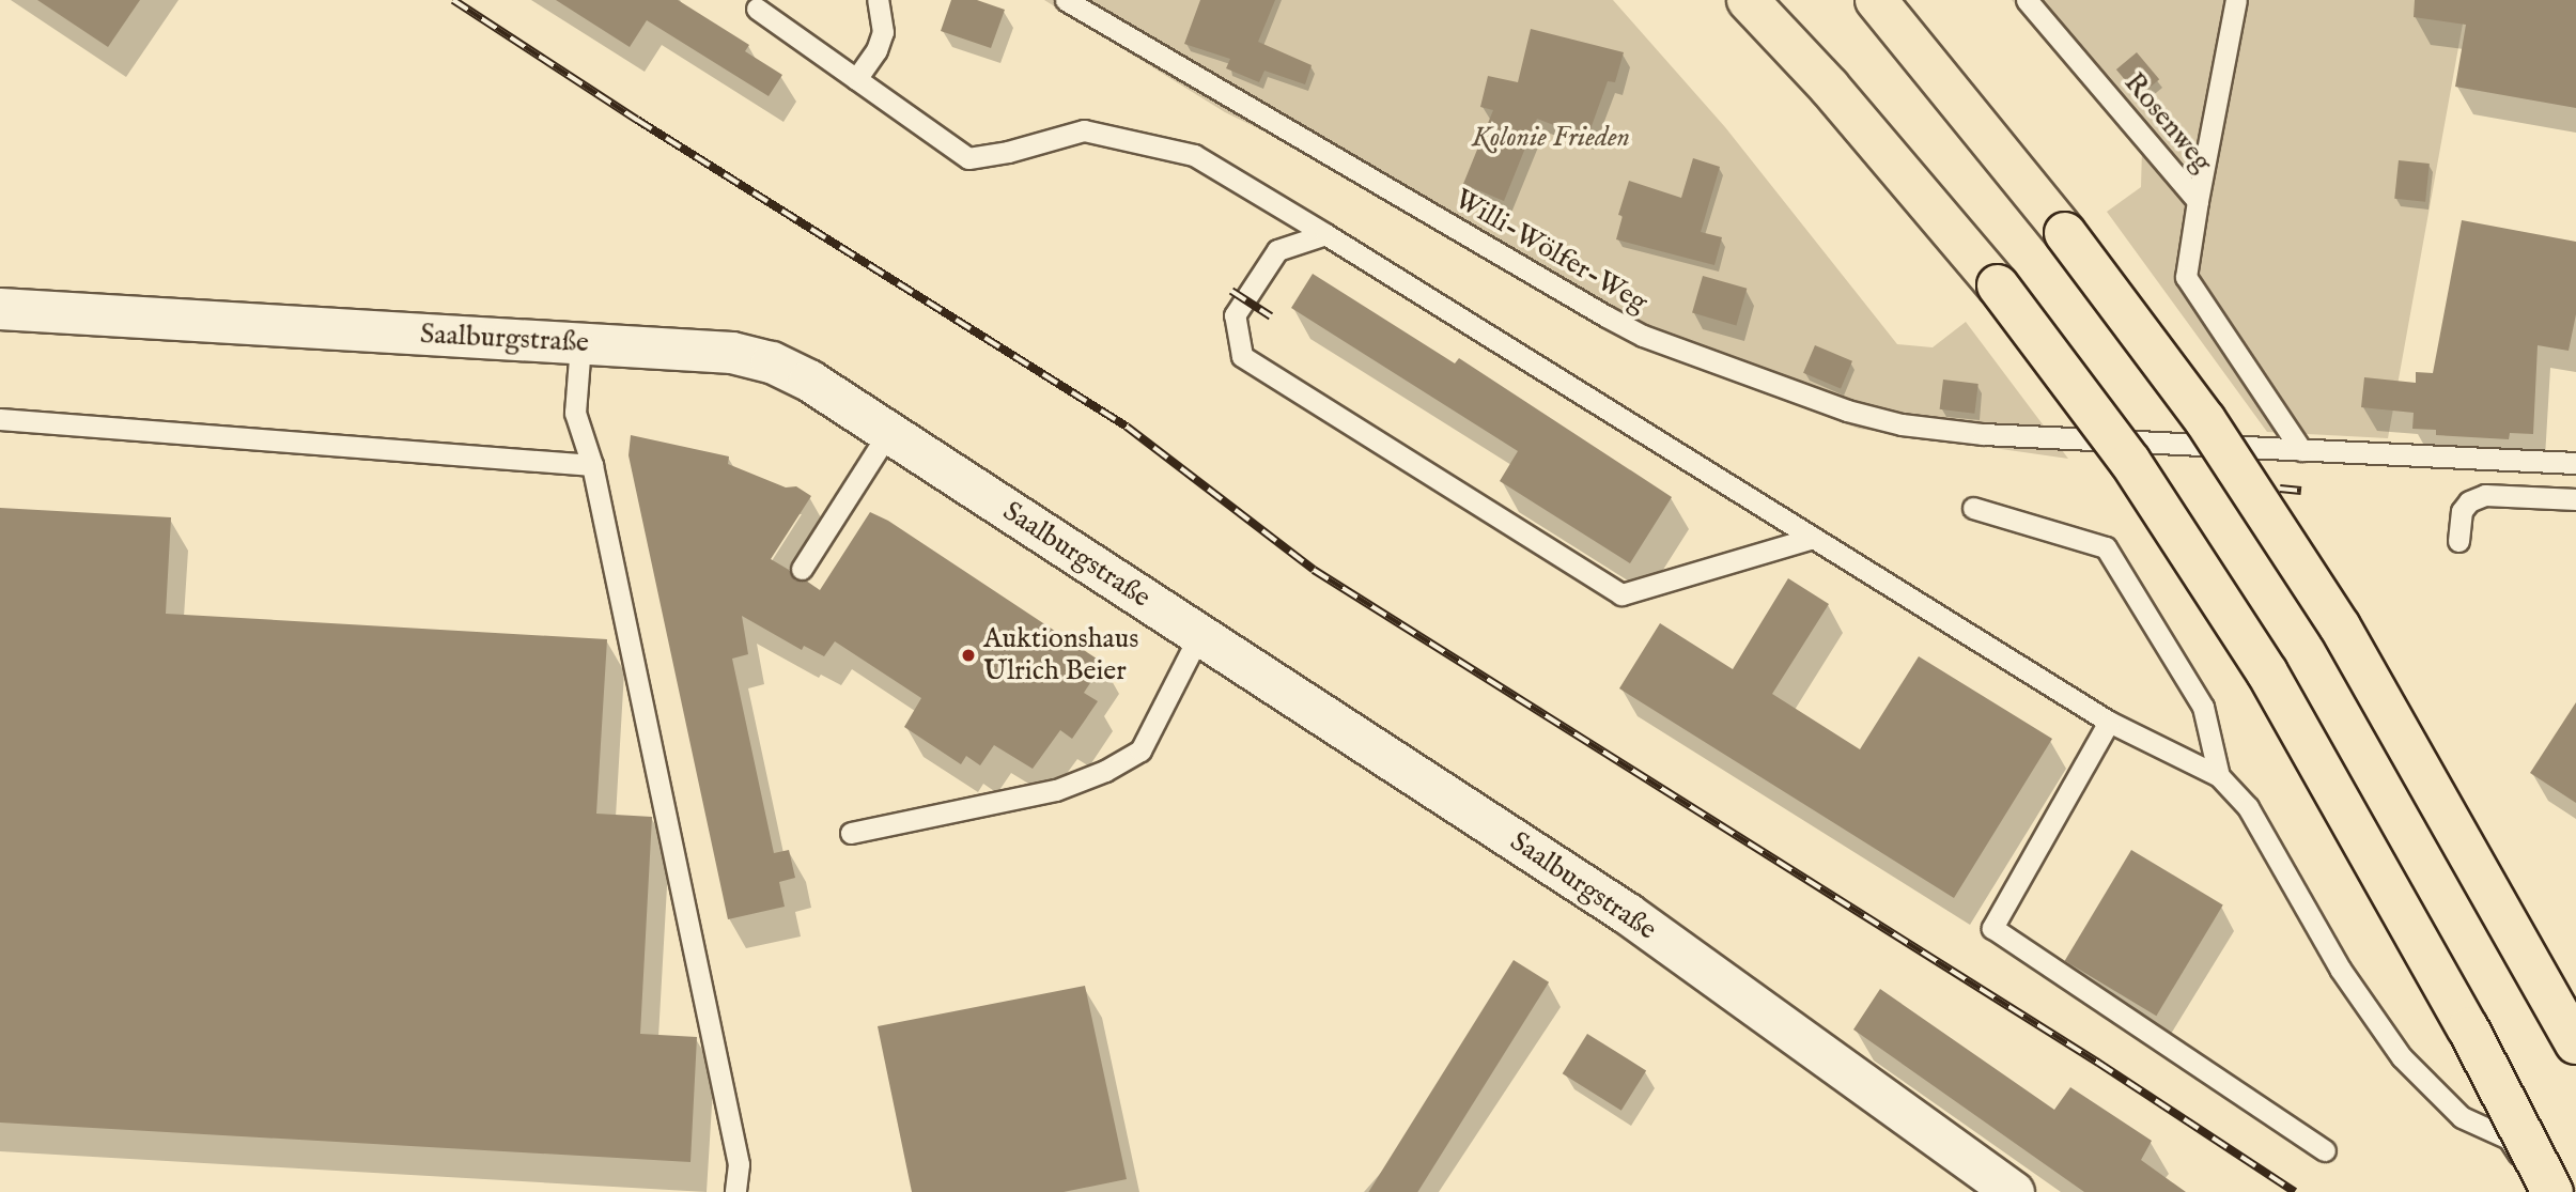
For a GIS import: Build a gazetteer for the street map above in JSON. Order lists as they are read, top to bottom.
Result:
{
  "streets": {
    "street": ["Saalburgstraße"],
    "lane": ["Rosenweg", "Willi-Wölfer-Weg"]
  },
  "crossings": [
    ["Rosenweg", "Willi-Wölfer-Weg"]
  ],
  "parks": ["Kolonie Frieden"],
  "places": ["Auktionshaus Ulrich Beier"]
}
